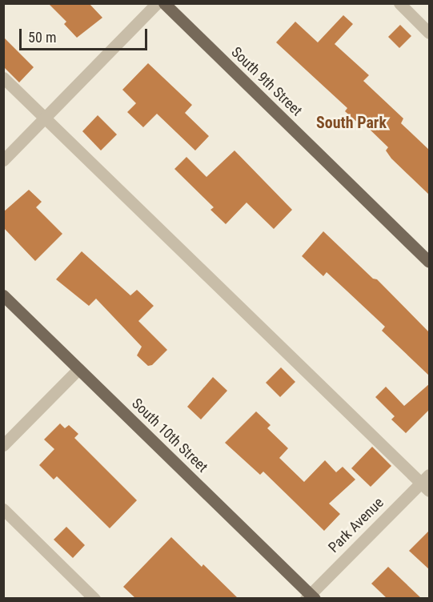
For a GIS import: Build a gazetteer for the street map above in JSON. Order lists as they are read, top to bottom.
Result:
{
  "streets": {
    "main road": ["South 9th Street", "South 10th Street"],
    "street": ["Park Avenue"]
  },
  "crossings": [
    ["South 10th Street", "Park Avenue"]
  ],
  "districts": ["South Park"],
  "scale_bar": "50 m"
}
